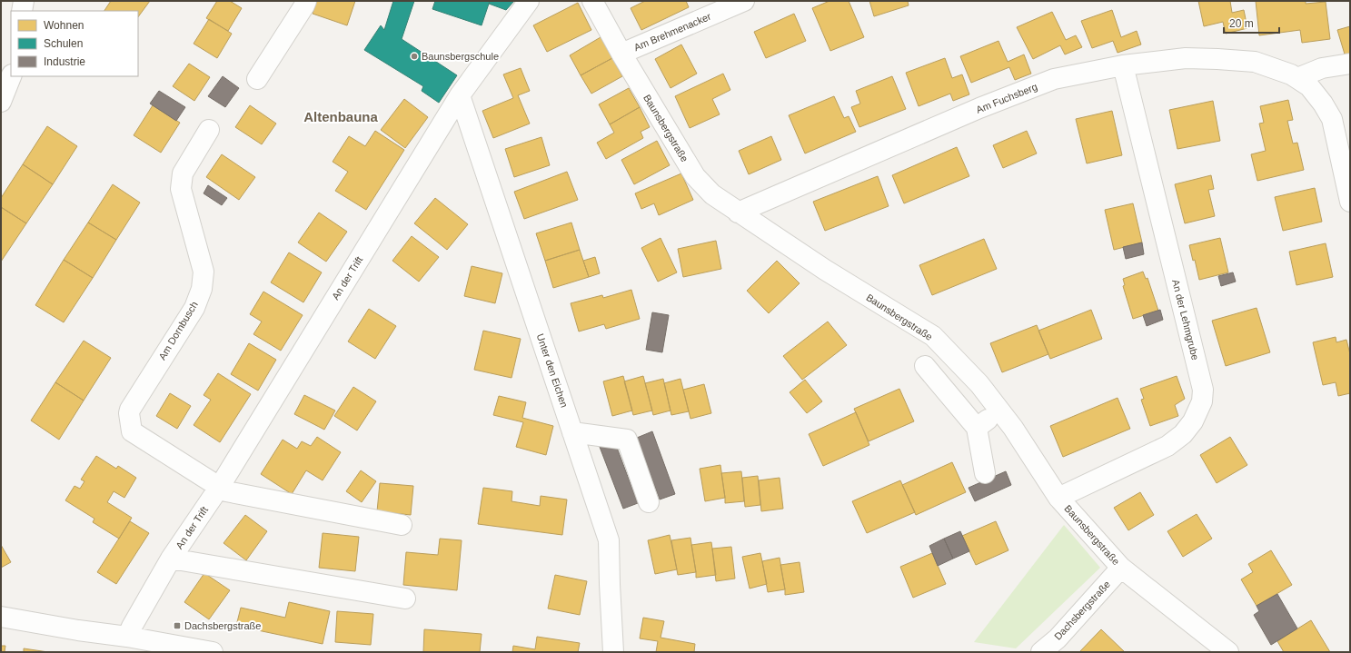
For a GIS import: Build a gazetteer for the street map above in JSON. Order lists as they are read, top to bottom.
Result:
{
  "streets": {
    "street": [
      "Am Brehmenacker",
      "Am Fuchsberg",
      "Baunsbergstraße",
      "An der Trift",
      "An der Lehmgrube",
      "Am Dornbusch",
      "Unter den Eichen",
      "Dachsbergstraße"
    ]
  },
  "crossings": [
    ["Am Brehmenacker", "Baunsbergstraße"],
    ["Am Fuchsberg", "Baunsbergstraße"],
    ["Am Fuchsberg", "An der Lehmgrube"],
    ["Baunsbergstraße", "An der Lehmgrube"],
    ["Baunsbergstraße", "Dachsbergstraße"],
    ["An der Trift", "Am Dornbusch"],
    ["An der Trift", "Unter den Eichen"]
  ],
  "districts": ["Altenbauna"],
  "places": {
    "other": ["Baunsbergschule"],
    "transit": ["Dachsbergstraße"]
  },
  "legend": ["Wohnen", "Schulen", "Industrie"],
  "scale_bar": "20 m"
}
